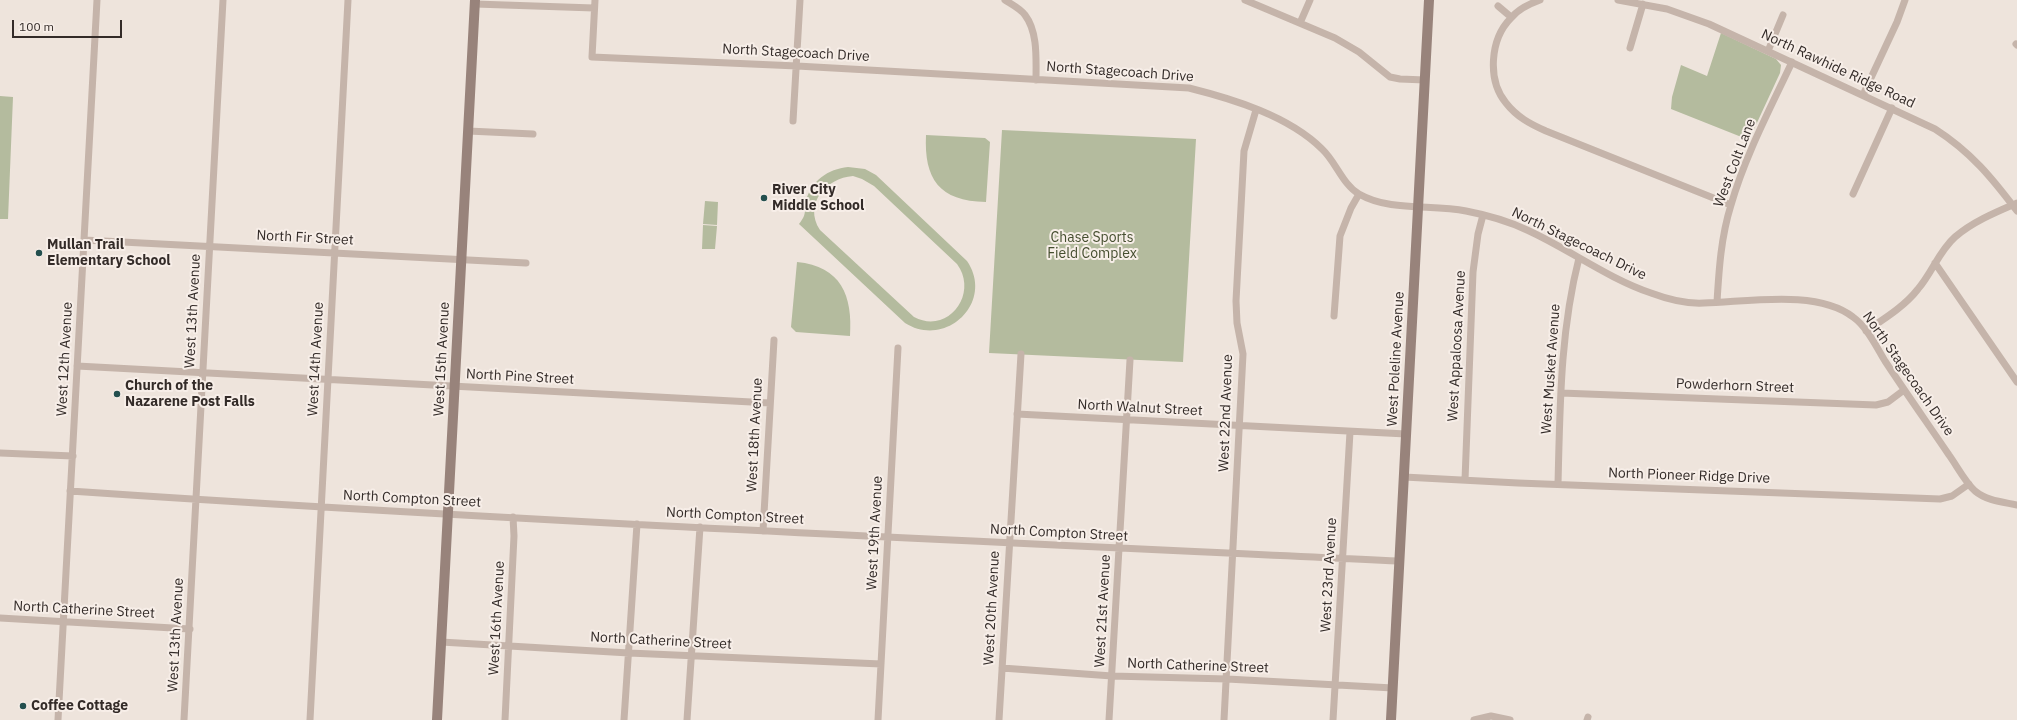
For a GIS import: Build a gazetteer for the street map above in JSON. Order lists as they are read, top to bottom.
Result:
{
  "streets": {
    "street": [
      "North Stagecoach Drive",
      "North Rawhide Ridge Road",
      "West Colt Lane",
      "North Fir Street",
      "West 13th Avenue",
      "West Appaloosa Avenue",
      "West 12th Avenue",
      "West 14th Avenue",
      "West 15th Avenue",
      "West Poleline Avenue",
      "West Musket Avenue",
      "North Pine Street",
      "Powderhorn Street",
      "North Walnut Street",
      "West 22nd Avenue",
      "West 18th Avenue",
      "North Pioneer Ridge Drive",
      "North Compton Street",
      "West 19th Avenue",
      "West 23rd Avenue",
      "West 20th Avenue",
      "North Catherine Street",
      "West 21st Avenue",
      "West 16th Avenue"
    ]
  },
  "crossings": [
    ["North Stagecoach Drive", "West Colt Lane"],
    ["North Stagecoach Drive", "West Appaloosa Avenue"],
    ["North Stagecoach Drive", "West Poleline Avenue"],
    ["North Stagecoach Drive", "West Musket Avenue"],
    ["North Stagecoach Drive", "Powderhorn Street"],
    ["North Stagecoach Drive", "West 22nd Avenue"],
    ["North Stagecoach Drive", "North Pioneer Ridge Drive"],
    ["North Rawhide Ridge Road", "West Colt Lane"],
    ["North Fir Street", "West 13th Avenue"],
    ["North Fir Street", "West 12th Avenue"],
    ["North Fir Street", "West 14th Avenue"],
    ["North Fir Street", "West 15th Avenue"],
    ["West 13th Avenue", "North Pine Street"],
    ["West 13th Avenue", "North Compton Street"],
    ["West 13th Avenue", "North Catherine Street"],
    ["West Appaloosa Avenue", "North Pioneer Ridge Drive"],
    ["West 12th Avenue", "North Pine Street"],
    ["West 12th Avenue", "North Compton Street"],
    ["West 12th Avenue", "North Catherine Street"],
    ["West 14th Avenue", "North Pine Street"],
    ["West 14th Avenue", "North Compton Street"],
    ["West 15th Avenue", "North Pine Street"],
    ["West 15th Avenue", "North Compton Street"],
    ["West 15th Avenue", "North Catherine Street"],
    ["West Poleline Avenue", "North Walnut Street"],
    ["West Poleline Avenue", "North Pioneer Ridge Drive"],
    ["West Poleline Avenue", "North Compton Street"],
    ["West Poleline Avenue", "North Catherine Street"],
    ["West Musket Avenue", "Powderhorn Street"],
    ["West Musket Avenue", "North Pioneer Ridge Drive"],
    ["North Pine Street", "West 18th Avenue"],
    ["North Walnut Street", "West 22nd Avenue"],
    ["North Walnut Street", "West 23rd Avenue"],
    ["North Walnut Street", "West 20th Avenue"],
    ["North Walnut Street", "West 21st Avenue"],
    ["West 22nd Avenue", "North Compton Street"],
    ["West 22nd Avenue", "North Catherine Street"],
    ["West 18th Avenue", "North Compton Street"],
    ["North Compton Street", "West 19th Avenue"],
    ["North Compton Street", "West 23rd Avenue"],
    ["North Compton Street", "West 20th Avenue"],
    ["North Compton Street", "West 21st Avenue"],
    ["North Compton Street", "West 16th Avenue"],
    ["West 19th Avenue", "North Catherine Street"],
    ["West 23rd Avenue", "North Catherine Street"],
    ["West 20th Avenue", "North Catherine Street"],
    ["North Catherine Street", "West 21st Avenue"],
    ["North Catherine Street", "West 16th Avenue"]
  ],
  "parks": ["Chase Sports Field Complex"],
  "places": [
    "River City Middle School",
    "Mullan Trail Elementary School",
    "Church of the Nazarene Post Falls",
    "Coffee Cottage"
  ],
  "scale_bar": "100 m"
}
